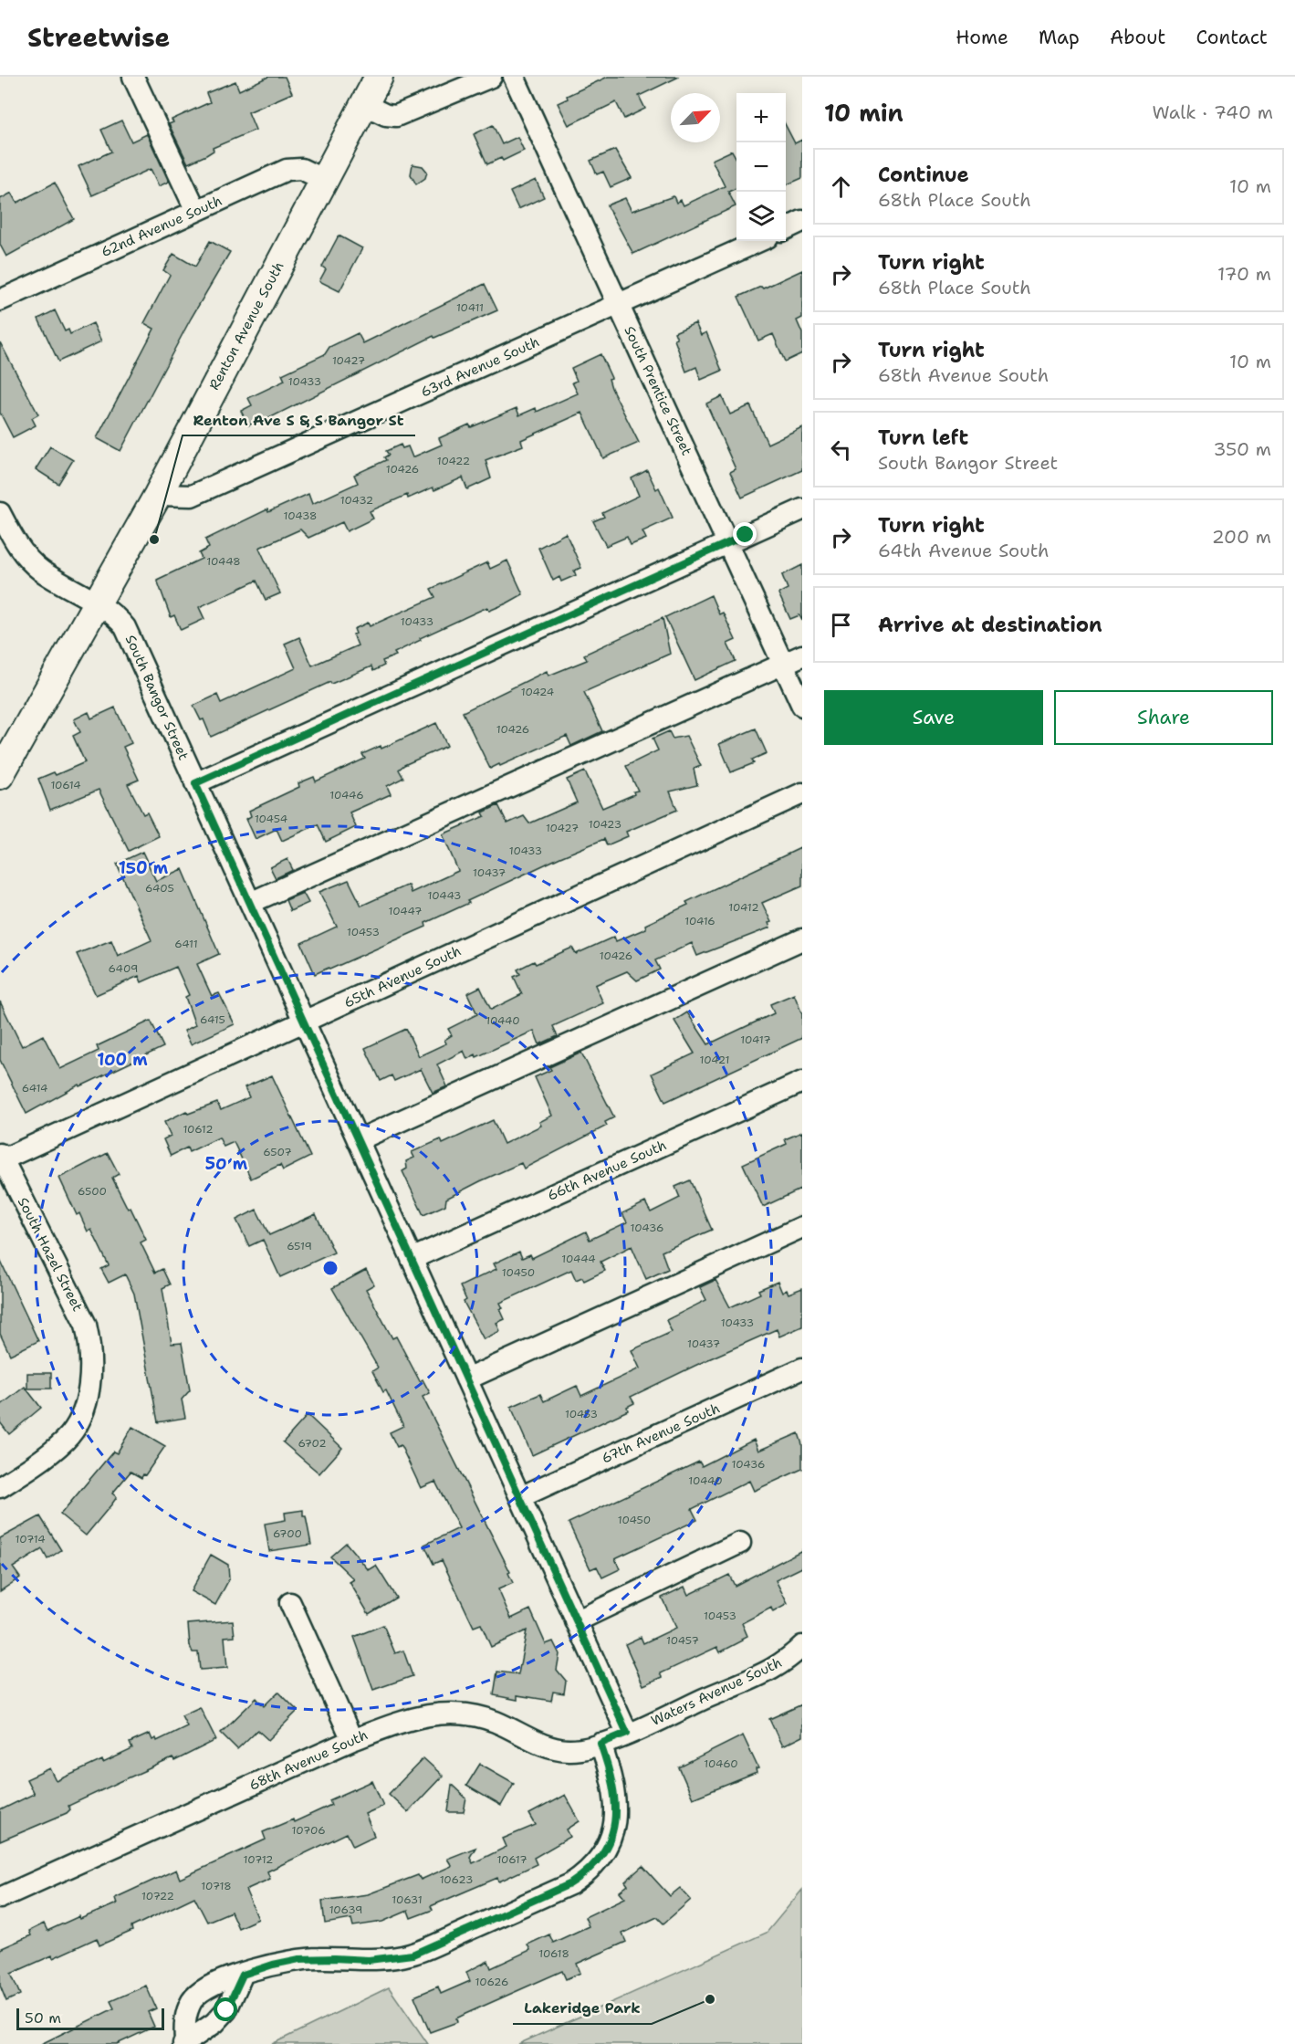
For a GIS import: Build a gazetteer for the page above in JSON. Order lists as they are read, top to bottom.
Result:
{
  "streets": {
    "main road": ["Renton Avenue South"],
    "street": [
      "62nd Avenue South",
      "63rd Avenue South",
      "South Prentice Street",
      "South Bangor Street",
      "65th Avenue South",
      "66th Avenue South",
      "South Hazel Street",
      "67th Avenue South",
      "Waters Avenue South",
      "68th Avenue South"
    ]
  },
  "crossings": [
    ["62nd Avenue South", "Renton Avenue South"],
    ["Renton Avenue South", "63rd Avenue South"],
    ["Renton Avenue South", "South Bangor Street"],
    ["63rd Avenue South", "South Prentice Street"],
    ["South Bangor Street", "65th Avenue South"],
    ["South Bangor Street", "66th Avenue South"],
    ["South Bangor Street", "67th Avenue South"],
    ["South Bangor Street", "Waters Avenue South"],
    ["South Bangor Street", "68th Avenue South"],
    ["65th Avenue South", "South Hazel Street"],
    ["Waters Avenue South", "68th Avenue South"]
  ],
  "places": ["Renton Ave S & S Bangor St", "Lakeridge Park"],
  "house_numbers": [
    "10411",
    "10427",
    "10433",
    "10422",
    "10426",
    "10432",
    "10438",
    "10448",
    "10433",
    "10424",
    "10426",
    "10614",
    "10446",
    "10454",
    "10423",
    "10427",
    "10433",
    "10437",
    "6405",
    "10443",
    "10412",
    "10447",
    "10416",
    "10453",
    "6411",
    "10426",
    "6409",
    "6415",
    "10440",
    "10417",
    "10421",
    "6414",
    "10612",
    "6507",
    "6500",
    "10436",
    "6519",
    "10444",
    "10450",
    "10433",
    "10437",
    "10453",
    "6702",
    "10436",
    "10440",
    "10450",
    "6700",
    "10714",
    "10453",
    "10457",
    "10460",
    "10706",
    "10712",
    "10617",
    "10623",
    "10718",
    "10722",
    "10631",
    "10639",
    "10618",
    "10626"
  ],
  "scale_bar": "50 m",
  "north": "top right",
  "page": {
    "header": "Streetwise",
    "nav": [
      "Home",
      "Map",
      "About",
      "Contact"
    ],
    "heading": ["10 min", "Walk · 740 m"],
    "map_buttons": ["+", "−"],
    "list": [
      ["Continue", "68th Place South", "10 m"],
      ["Turn right", "68th Place South", "170 m"],
      ["Turn right", "68th Avenue South", "10 m"],
      ["Turn left", "South Bangor Street", "350 m"],
      ["Turn right", "64th Avenue South", "200 m"],
      "Arrive at destination"
    ],
    "buttons": ["Save", "Share"],
    "scale": "50 m"
  },
  "rings": ["150 m", "100 m", "50 m"]
}
